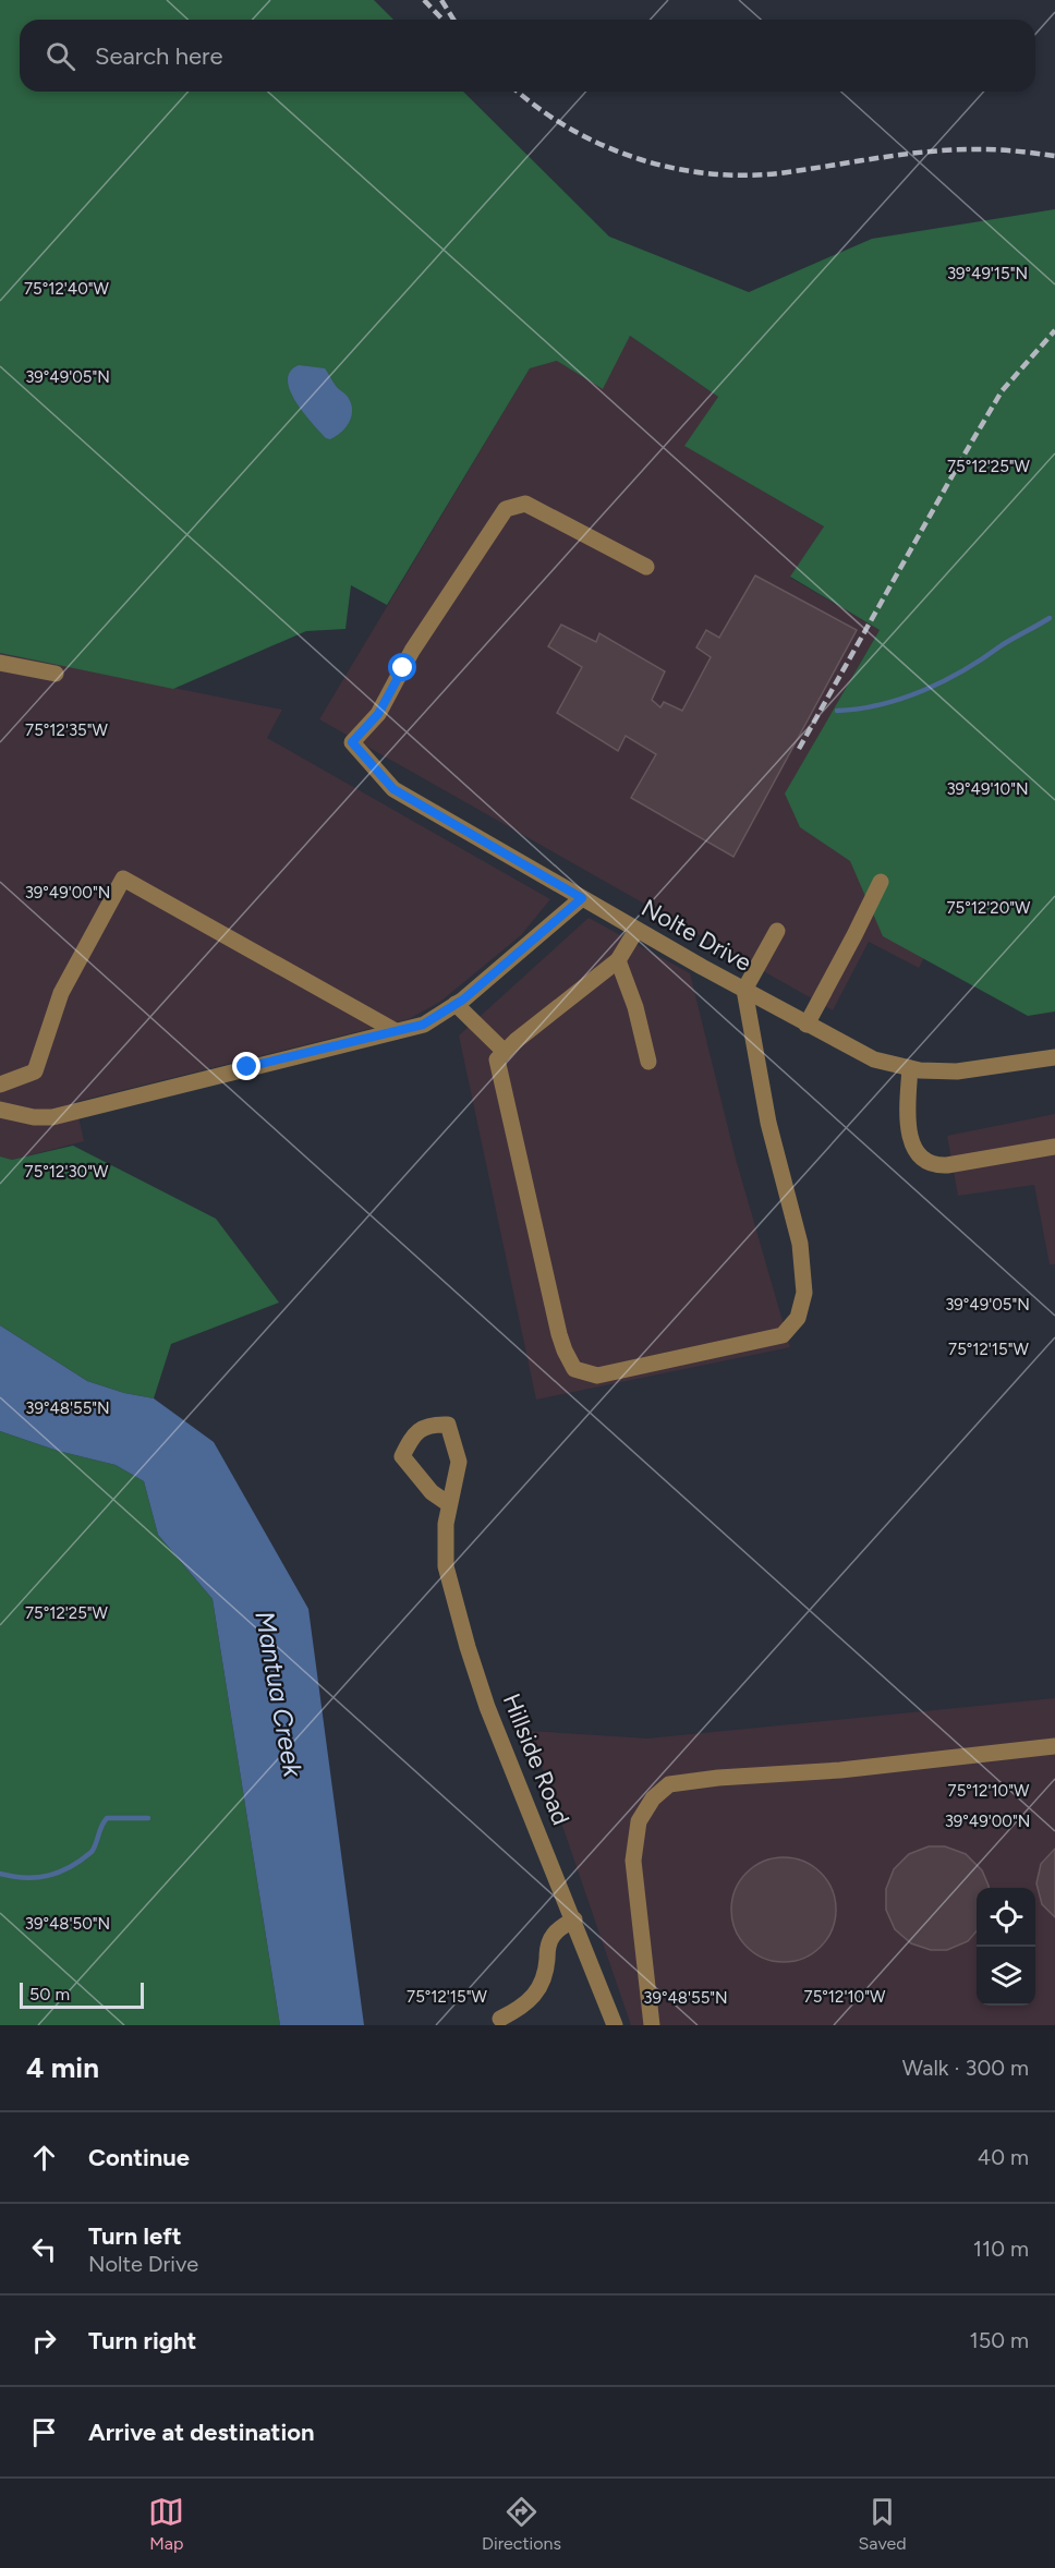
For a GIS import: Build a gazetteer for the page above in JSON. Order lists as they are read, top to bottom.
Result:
{
  "streets": {
    "street": ["Nolte Drive", "Hillside Road"]
  },
  "water": ["Mantua Creek"],
  "scale_bar": "50 m",
  "page": {
    "search": "Search here",
    "scale": "50 m",
    "heading": ["4 min", "Walk · 300 m"],
    "list": [
      ["Continue", "40 m"],
      ["Turn left", "Nolte Drive", "110 m"],
      ["Turn right", "150 m"],
      "Arrive at destination"
    ],
    "nav": ["Map", "Directions", "Saved"]
  },
  "coordinates": [
    "39°49'15\"N",
    "75°12'40\"W",
    "39°49'05\"N",
    "75°12'25\"W",
    "75°12'35\"W",
    "39°49'10\"N",
    "39°49'00\"N",
    "75°12'20\"W",
    "75°12'30\"W",
    "75°12'15\"W",
    "39°48'55\"N",
    "75°12'10\"W",
    "39°48'50\"N"
  ]
}
